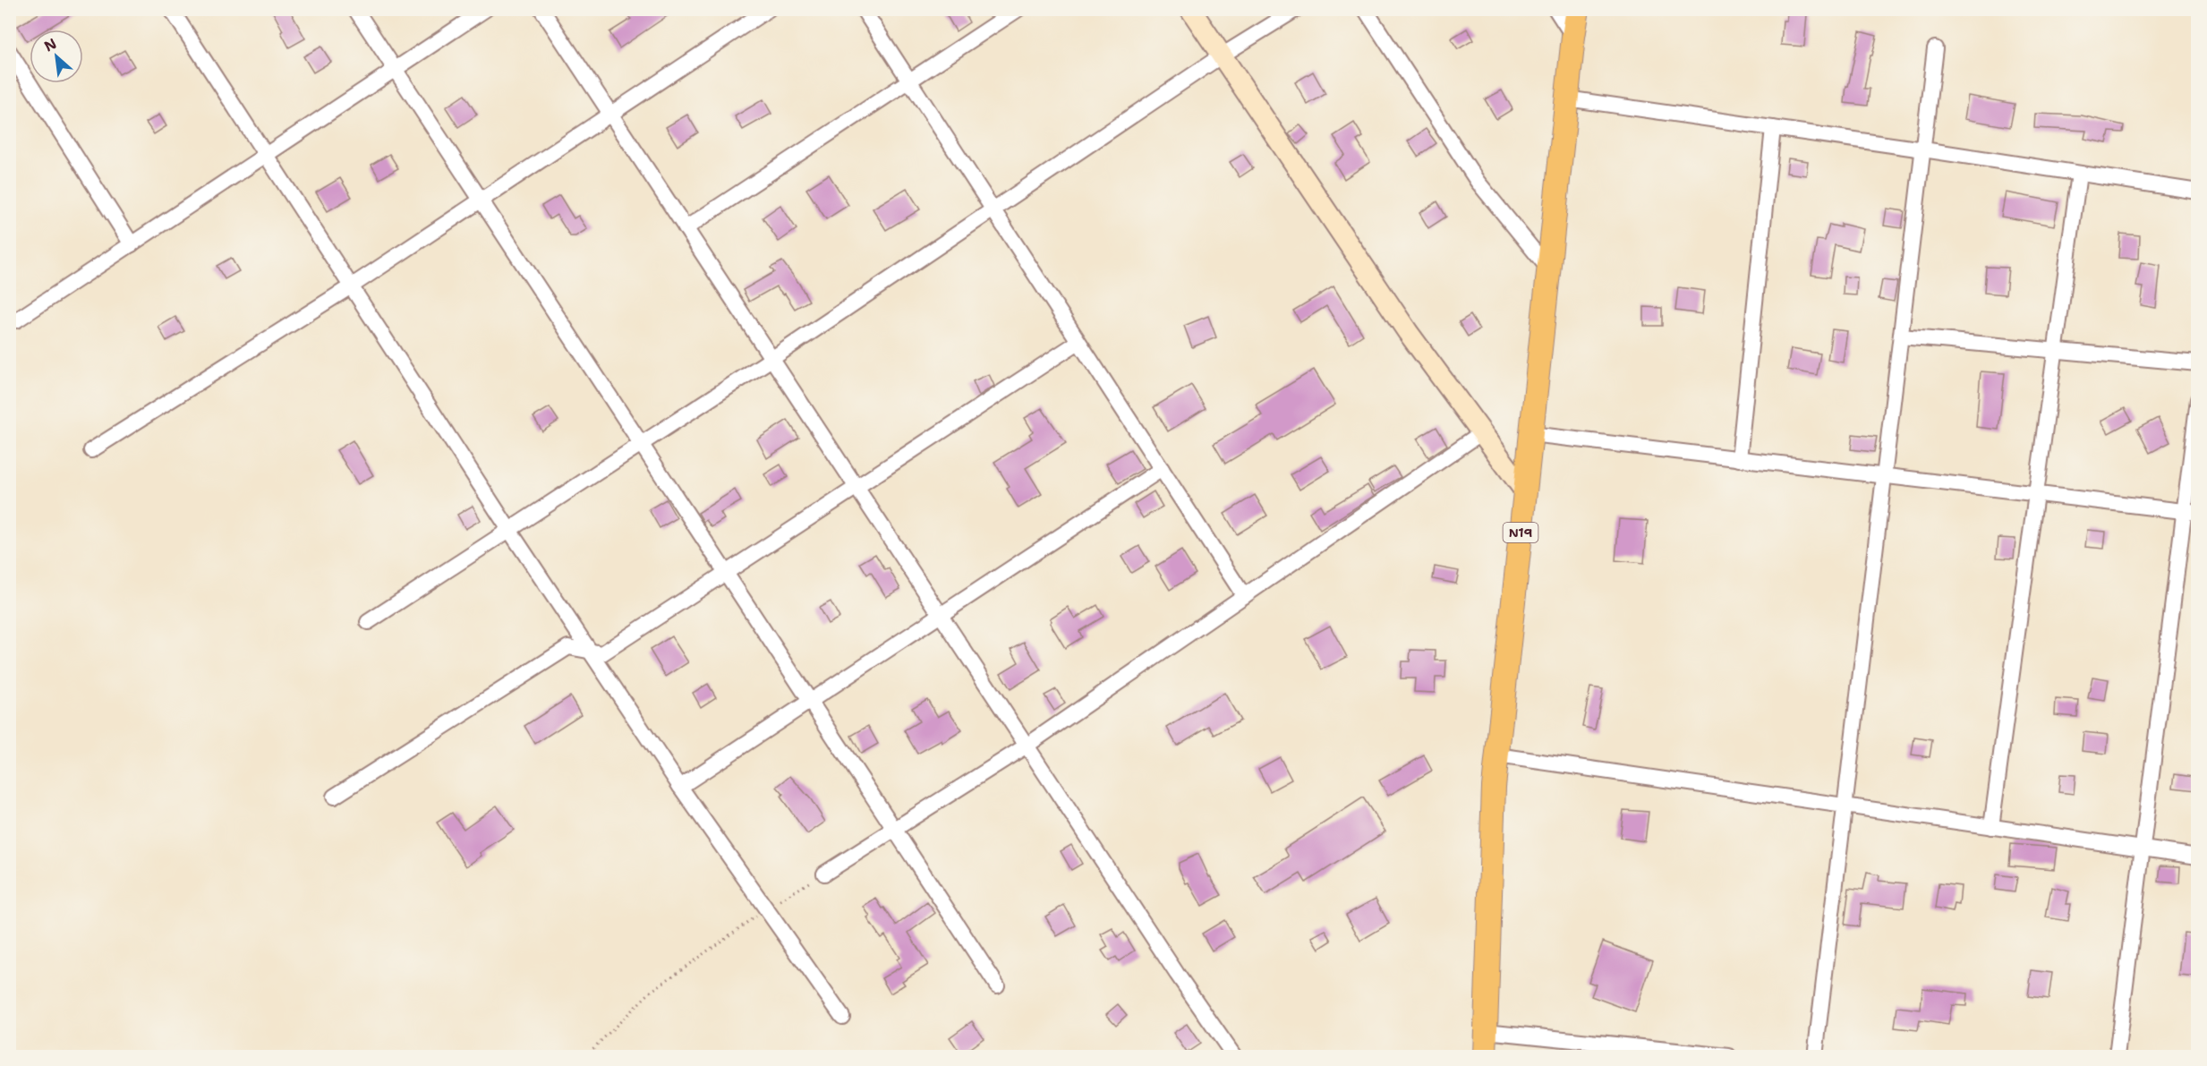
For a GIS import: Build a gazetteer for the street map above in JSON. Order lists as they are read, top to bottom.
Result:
{
  "streets": {
    "main road": ["N19"]
  },
  "north": "top left"
}
